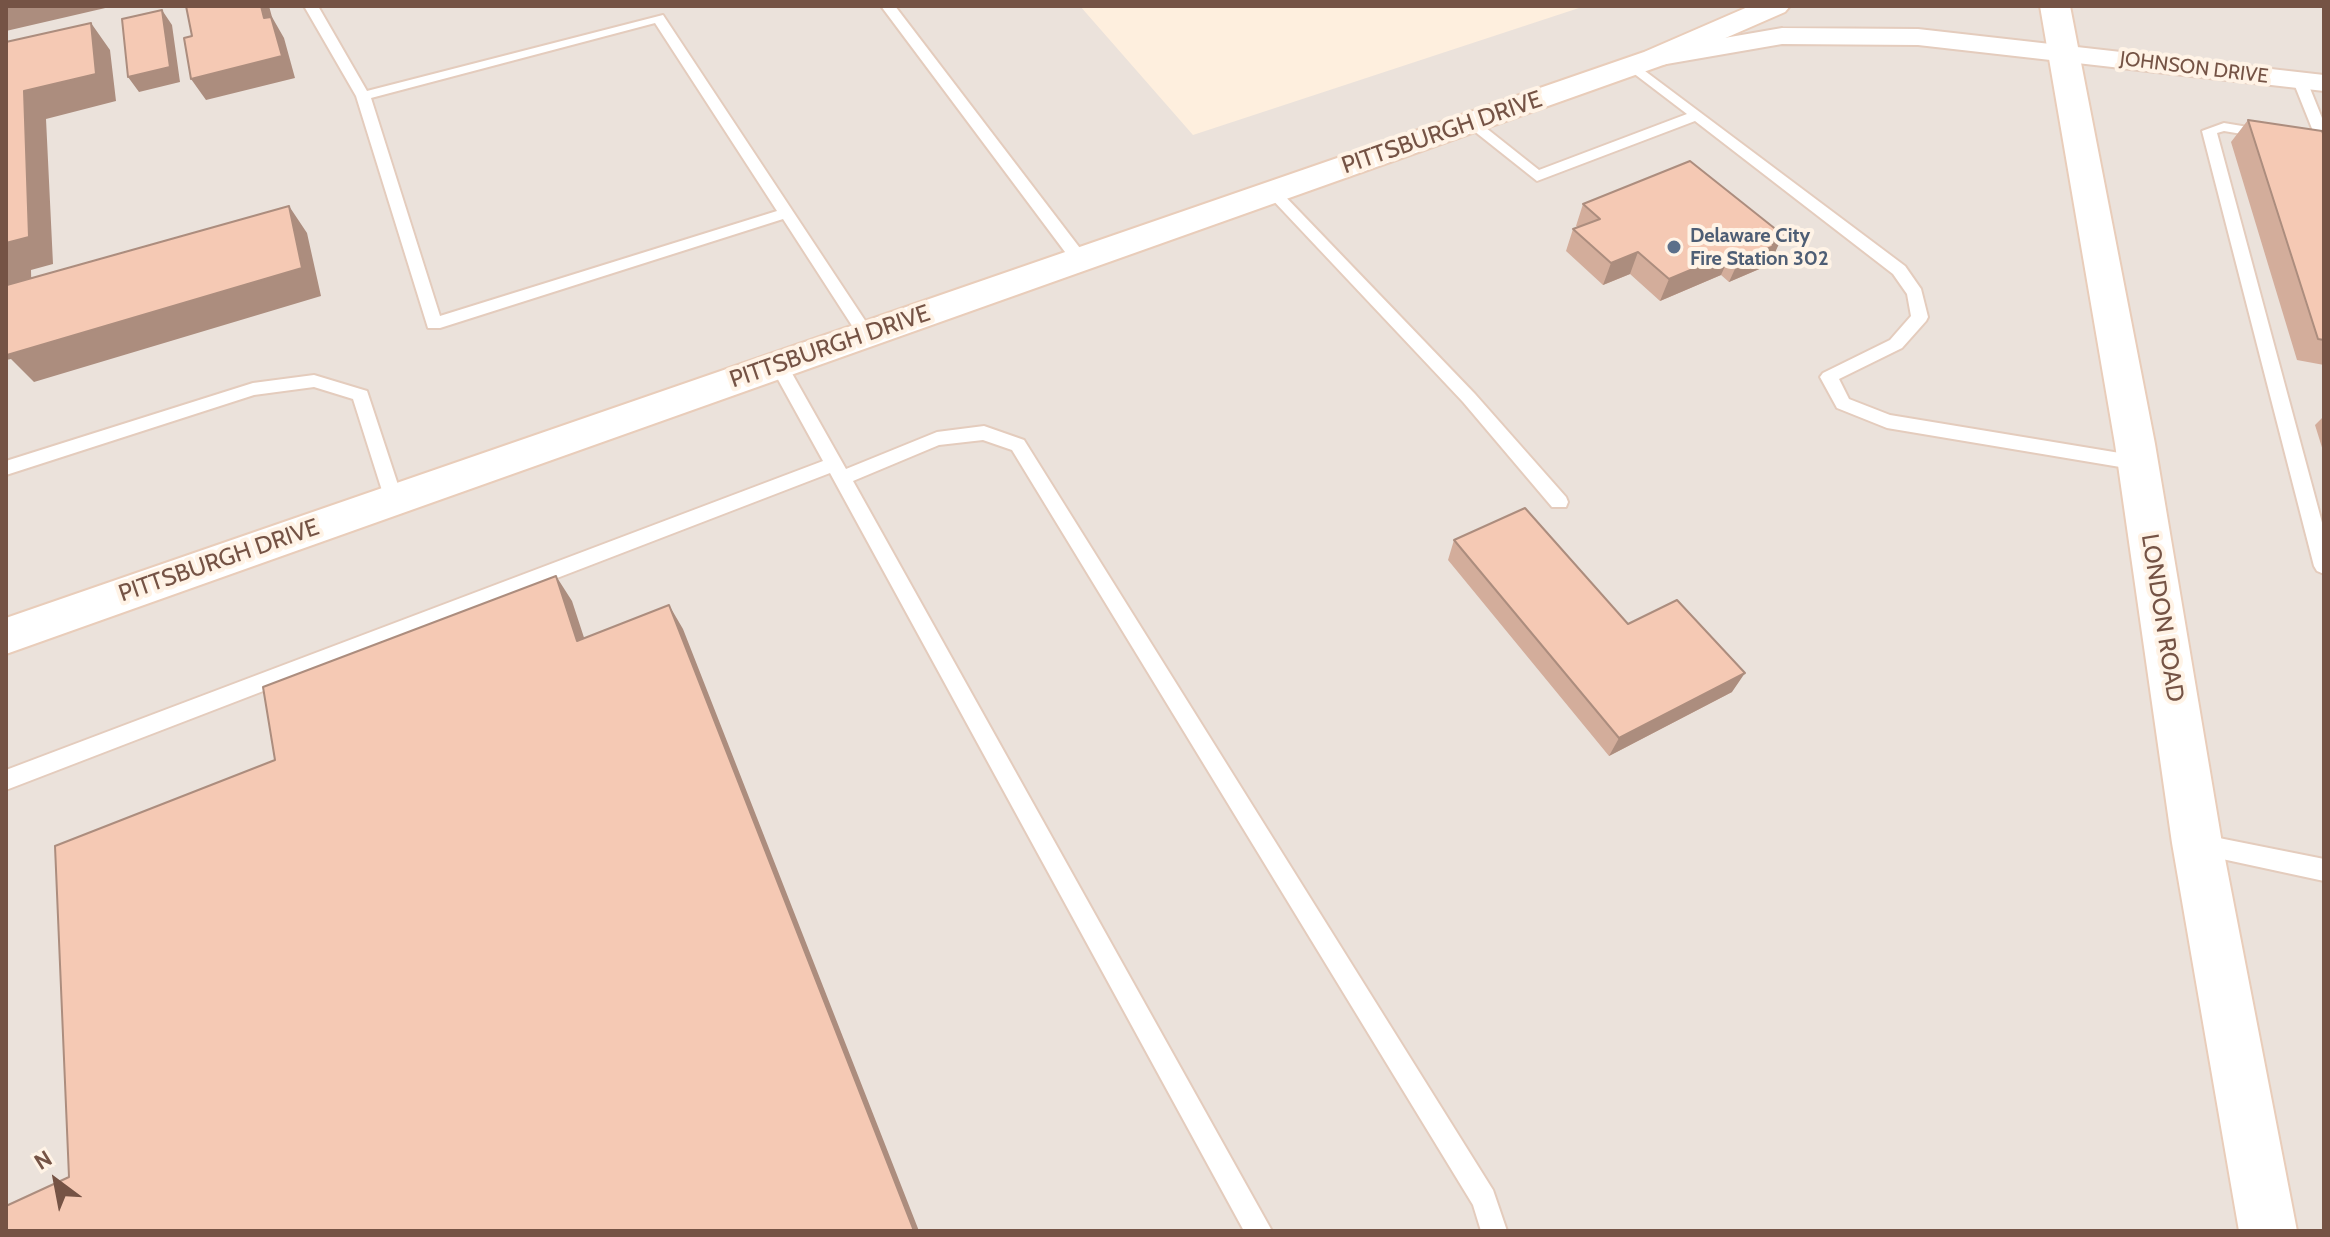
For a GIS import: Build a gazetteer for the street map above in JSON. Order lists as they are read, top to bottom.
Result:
{
  "streets": {
    "street": ["JOHNSON DRIVE", "PITTSBURGH DRIVE", "LONDON ROAD"]
  },
  "crossings": [
    ["JOHNSON DRIVE", "PITTSBURGH DRIVE"],
    ["JOHNSON DRIVE", "LONDON ROAD"],
    ["PITTSBURGH DRIVE", "LONDON ROAD"]
  ],
  "places": ["Delaware City Fire Station 302"],
  "north": "top left"
}
